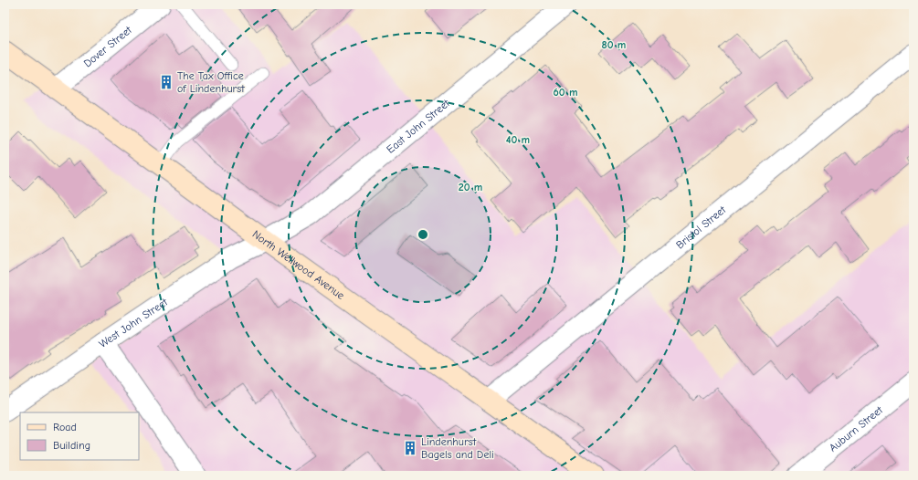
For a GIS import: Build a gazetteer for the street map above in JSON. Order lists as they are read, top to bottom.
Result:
{
  "streets": {
    "main road": ["North Wellwood Avenue"],
    "street": [
      "Dover Street",
      "East John Street",
      "Bristol Street",
      "West John Street",
      "Auburn Street"
    ]
  },
  "crossings": [
    ["Dover Street", "North Wellwood Avenue"],
    ["East John Street", "North Wellwood Avenue"],
    ["East John Street", "West John Street"],
    ["Bristol Street", "North Wellwood Avenue"],
    ["North Wellwood Avenue", "West John Street"]
  ],
  "places": {
    "building": ["The Tax Office of Lindenhurst", "Lindenhurst Bagels and Deli"]
  },
  "legend": ["Road", "Building"],
  "rings": [
    "80 m",
    "60 m",
    "40 m",
    "20 m"
  ]
}
